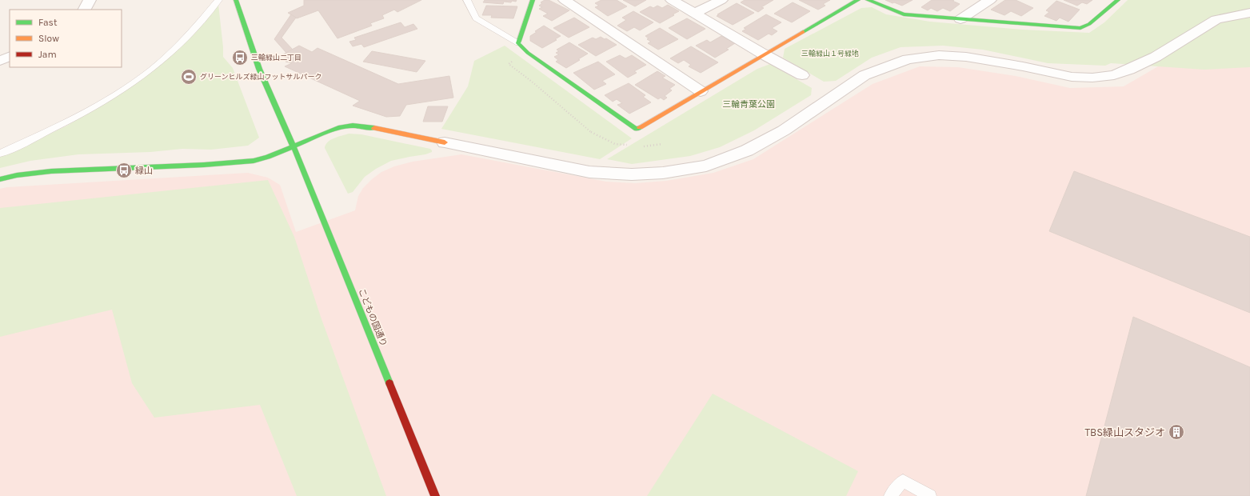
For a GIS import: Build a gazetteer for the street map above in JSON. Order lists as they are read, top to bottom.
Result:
{
  "streets": {
    "street": ["こどもの国通り"]
  },
  "parks": ["三輪緑山１号緑地", "三輪青葉公園"],
  "places": {
    "bus stop": ["三輪緑山二丁目", "緑山"],
    "sports": ["グリーンヒルズ緑山フットサルパーク"],
    "building": ["TBS緑山スタジオ"]
  },
  "legend": ["Fast", "Slow", "Jam"]
}
